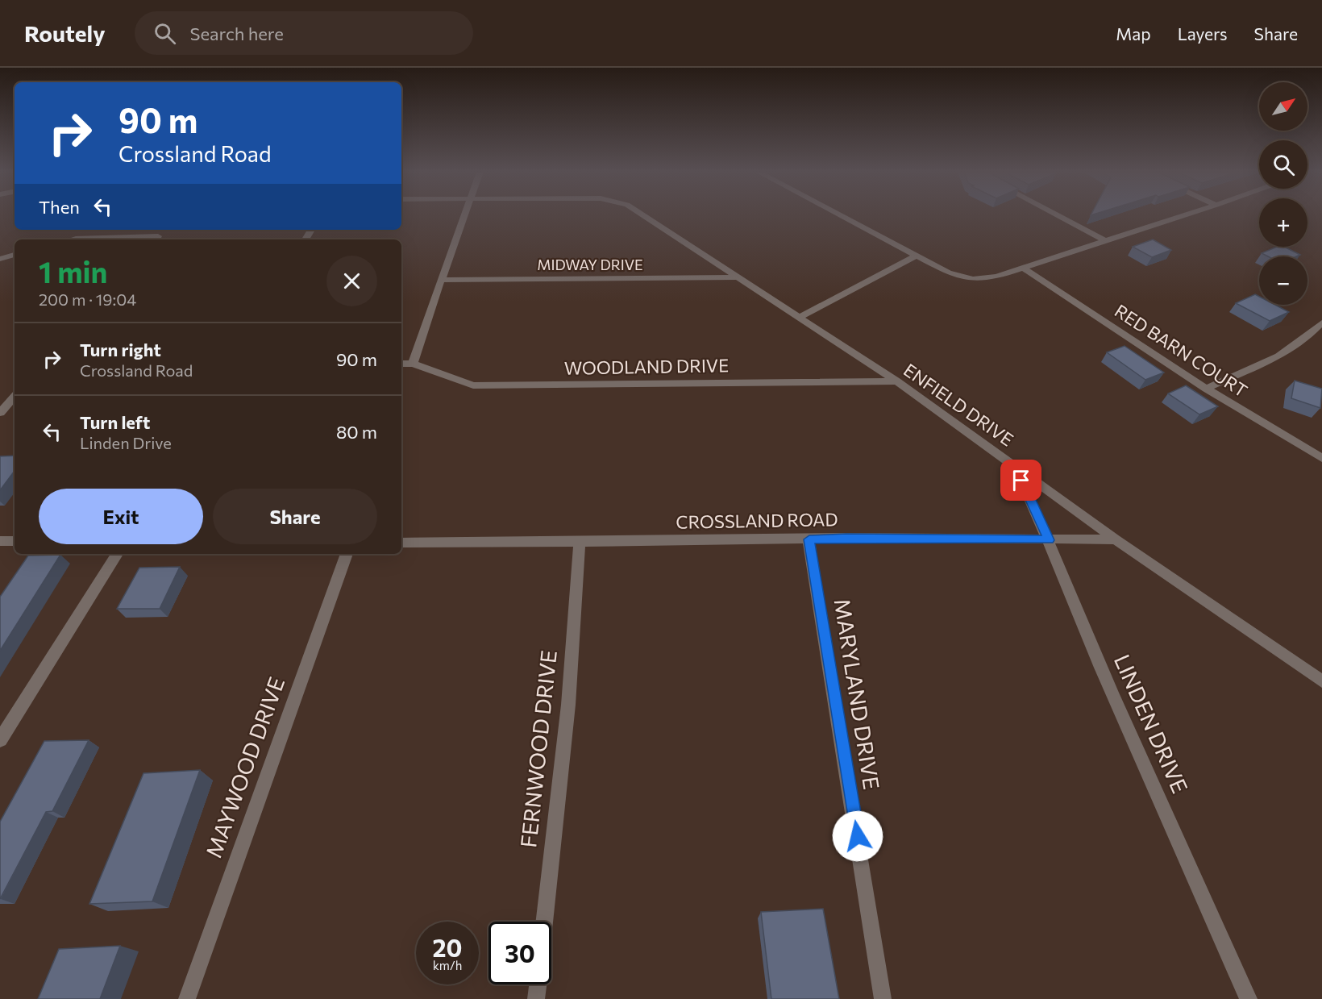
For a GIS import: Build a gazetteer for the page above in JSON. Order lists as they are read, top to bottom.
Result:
{
  "streets": {
    "street": [
      "MIDWAY DRIVE",
      "RED BARN COURT",
      "WOODLAND DRIVE",
      "ENFIELD DRIVE",
      "CROSSLAND ROAD",
      "MARYLAND DRIVE",
      "LINDEN DRIVE",
      "FERNWOOD DRIVE",
      "MAYWOOD DRIVE"
    ]
  },
  "crossings": [
    ["MIDWAY DRIVE", "ENFIELD DRIVE"],
    ["WOODLAND DRIVE", "ENFIELD DRIVE"],
    ["ENFIELD DRIVE", "CROSSLAND ROAD"],
    ["ENFIELD DRIVE", "LINDEN DRIVE"],
    ["CROSSLAND ROAD", "MARYLAND DRIVE"],
    ["CROSSLAND ROAD", "LINDEN DRIVE"],
    ["CROSSLAND ROAD", "FERNWOOD DRIVE"]
  ],
  "north": "top right",
  "page": {
    "header": "Routely",
    "search": "Search here",
    "nav": ["Map", "Layers", "Share"],
    "map_buttons": ["+", "−"],
    "turn": ["90 m", "Crossland Road"],
    "then": "Then",
    "heading": ["1 min", "200 m · 19:04"],
    "list": [
      {
        "name": "Turn right",
        "note": "Crossland Road",
        "value": "90 m"
      },
      {
        "name": "Turn left",
        "note": "Linden Drive",
        "value": "80 m"
      }
    ],
    "buttons": ["Exit", "Share"],
    "speed": "20 km/h",
    "limit": "30"
  }
}
